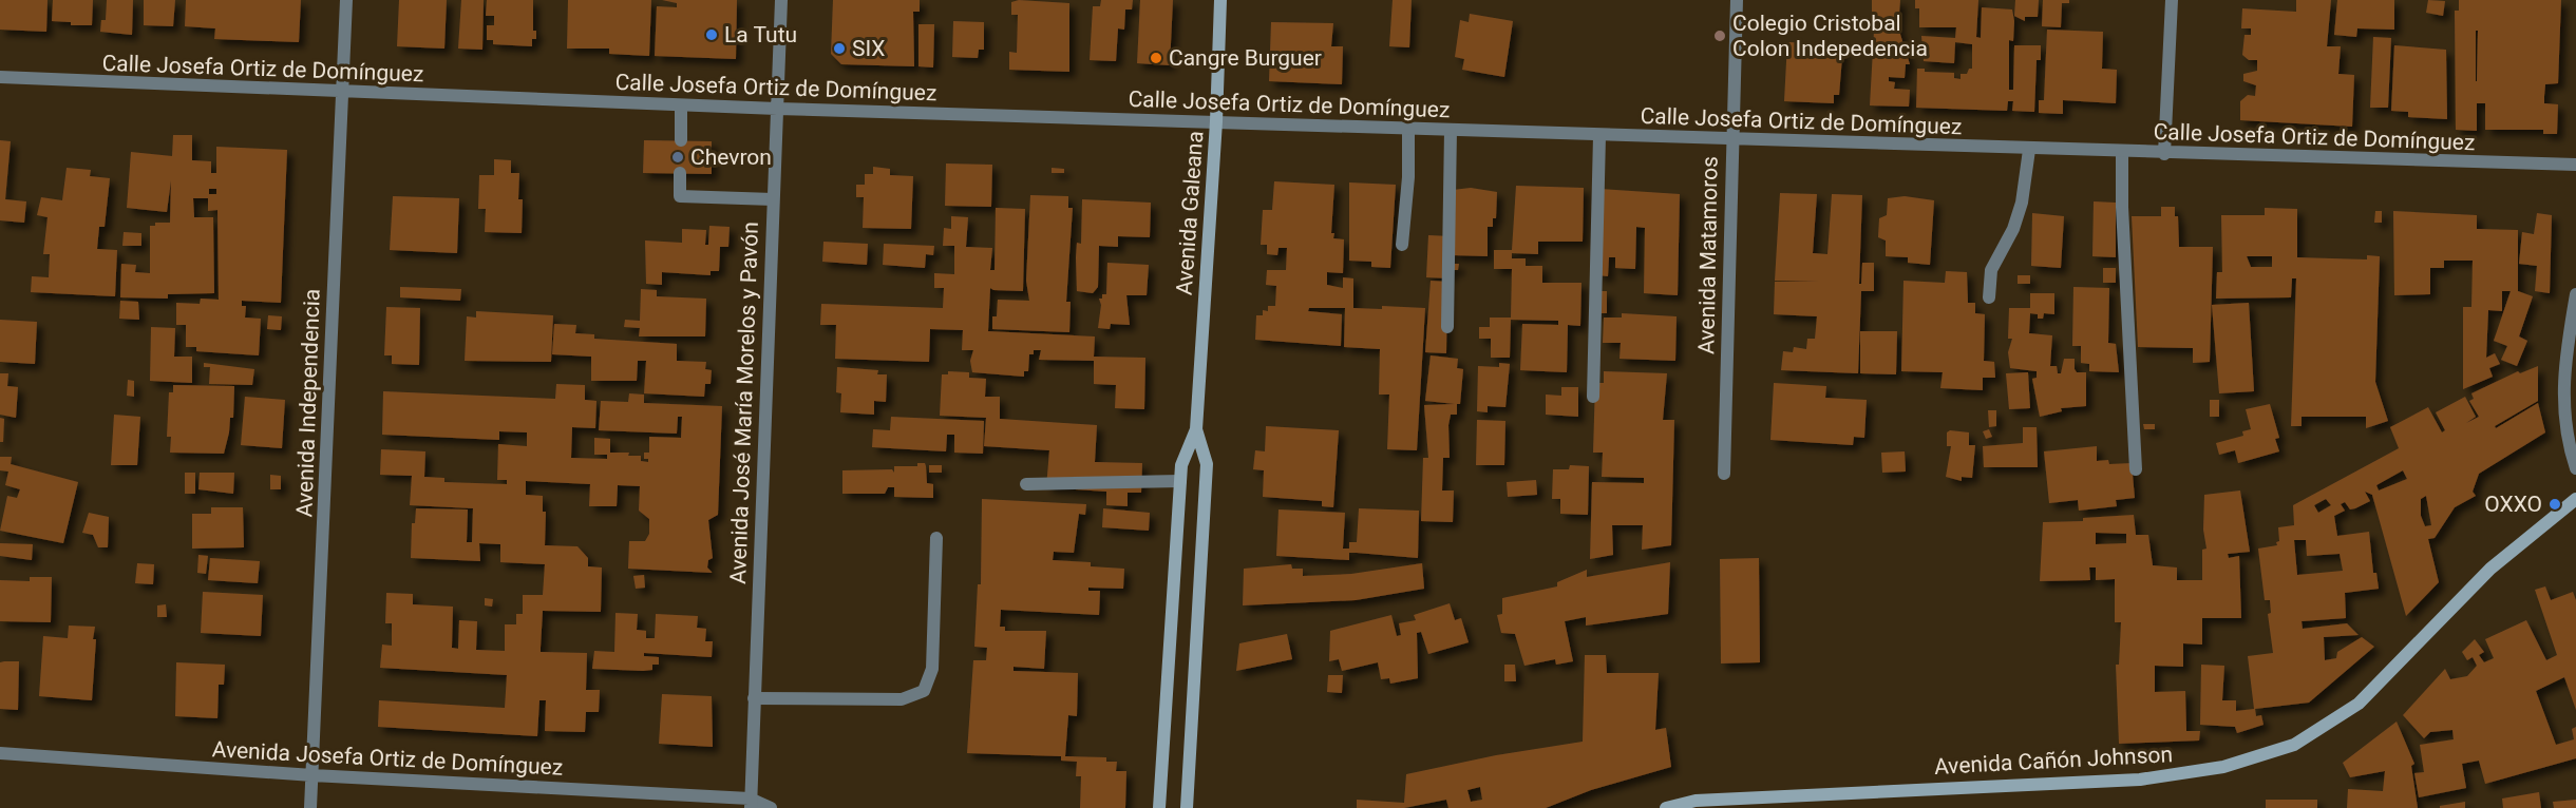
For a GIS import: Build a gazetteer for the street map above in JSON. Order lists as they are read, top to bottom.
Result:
{
  "streets": {
    "street": [
      "Calle Josefa Ortiz de Domínguez",
      "Avenida Galeana",
      "Avenida Matamoros",
      "Avenida Independencia",
      "Avenida José María Morelos y Pavón",
      "Avenida Josefa Ortiz de Domínguez",
      "Avenida Cañón Johnson"
    ]
  },
  "crossings": [
    ["Calle Josefa Ortiz de Domínguez", "Avenida Galeana"],
    ["Calle Josefa Ortiz de Domínguez", "Avenida Matamoros"],
    ["Calle Josefa Ortiz de Domínguez", "Avenida Independencia"],
    ["Calle Josefa Ortiz de Domínguez", "Avenida José María Morelos y Pavón"],
    ["Avenida Independencia", "Avenida Josefa Ortiz de Domínguez"],
    ["Avenida José María Morelos y Pavón", "Avenida Josefa Ortiz de Domínguez"]
  ],
  "places": [
    "La Tutu",
    "Colegio Cristobal Colon Indepedencia",
    "SIX",
    "Cangre Burguer",
    "Chevron",
    "OXXO"
  ]
}
